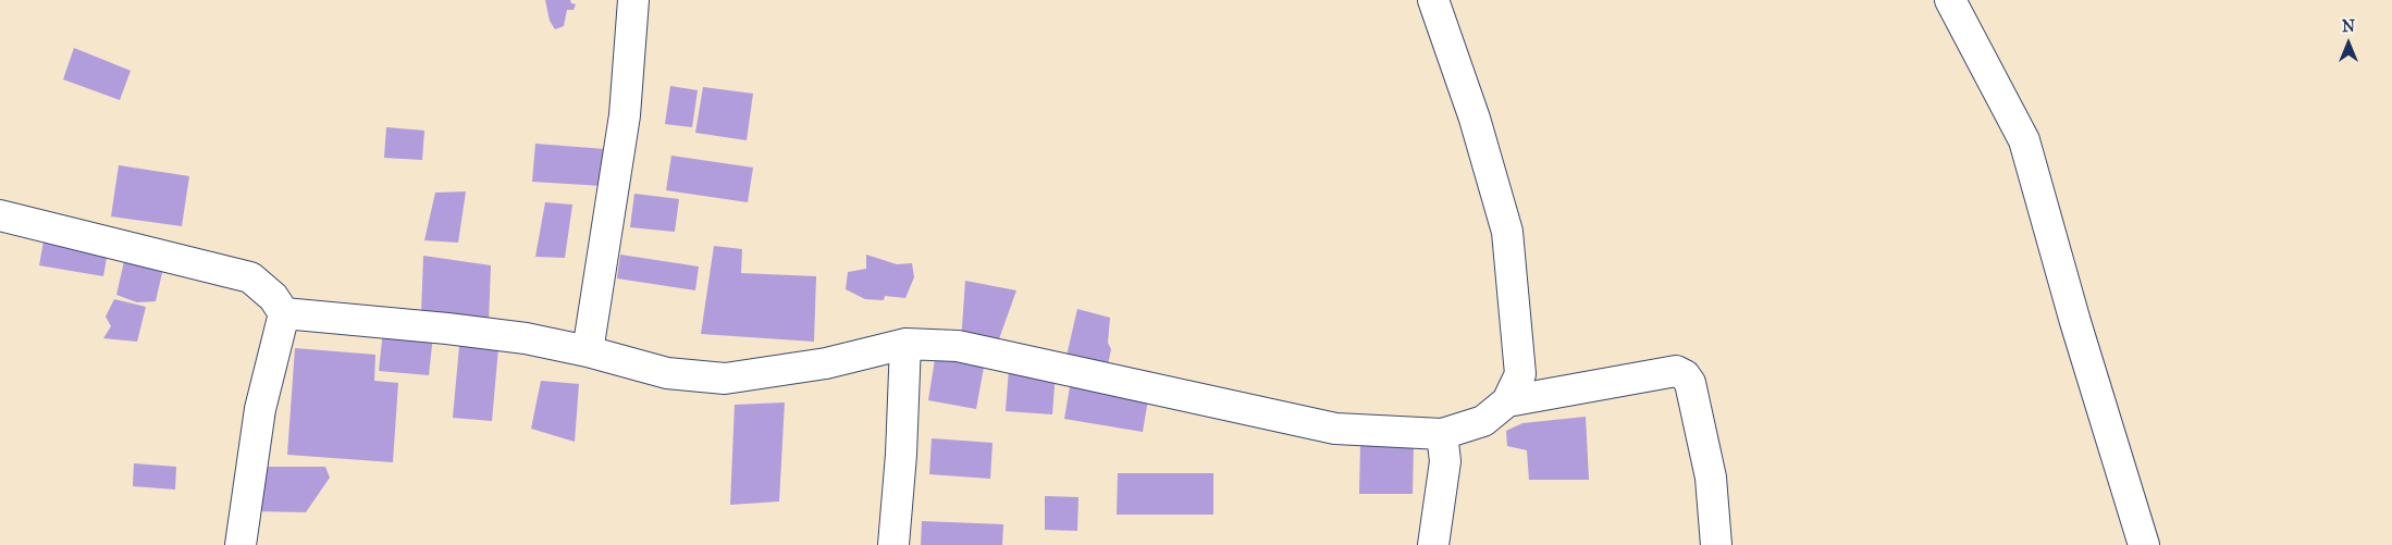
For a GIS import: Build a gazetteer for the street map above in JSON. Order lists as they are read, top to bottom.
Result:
{
  "north": "top"
}
